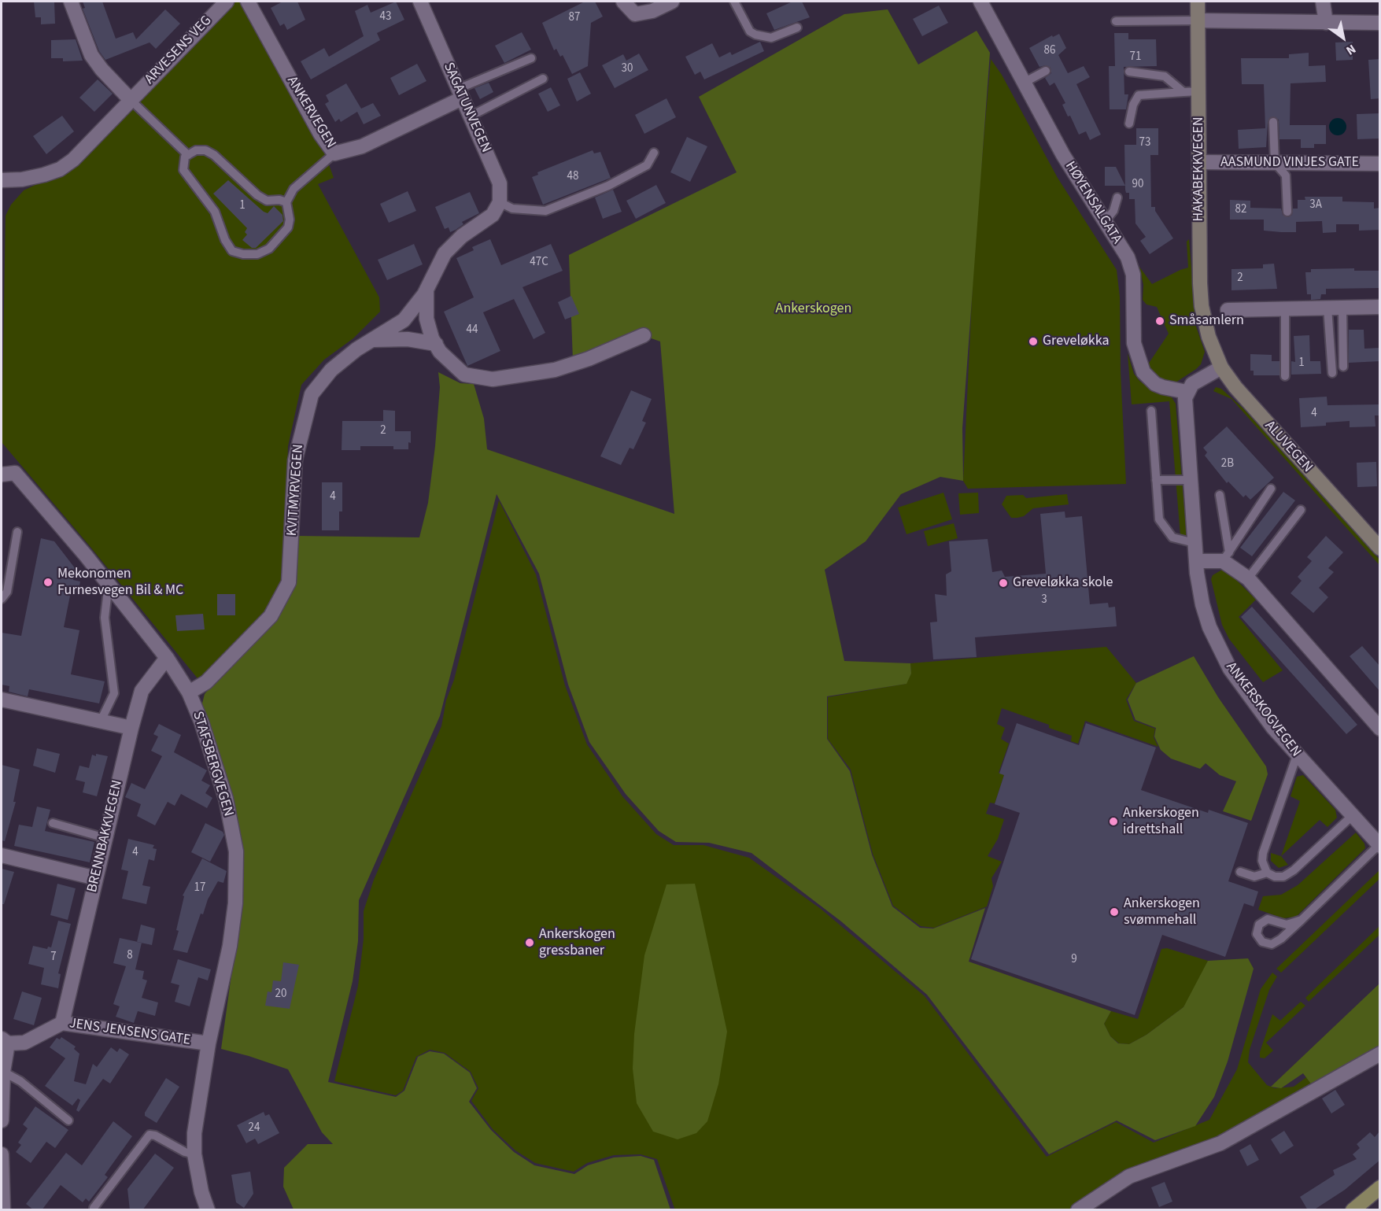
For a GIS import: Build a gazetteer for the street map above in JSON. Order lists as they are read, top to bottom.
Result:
{
  "streets": {
    "main road": ["HAKABEKKVEGEN", "ALUVEGEN"],
    "street": [
      "ARVESENS VEG",
      "SAGATUNVEGEN",
      "ANKERVEGEN",
      "AASMUND VINJES GATE",
      "HØYENSALGATA",
      "KVITMYRVEGEN",
      "ANKERSKOGVEGEN",
      "STAFSBERGVEGEN",
      "BRENNBAKKVEGEN",
      "JENS JENSENS GATE"
    ]
  },
  "crossings": [
    ["SAGATUNVEGEN", "ANKERVEGEN"],
    ["SAGATUNVEGEN", "KVITMYRVEGEN"],
    ["AASMUND VINJES GATE", "HAKABEKKVEGEN"],
    ["HAKABEKKVEGEN", "ALUVEGEN"],
    ["HØYENSALGATA", "ANKERSKOGVEGEN"],
    ["KVITMYRVEGEN", "STAFSBERGVEGEN"],
    ["STAFSBERGVEGEN", "BRENNBAKKVEGEN"],
    ["STAFSBERGVEGEN", "JENS JENSENS GATE"],
    ["BRENNBAKKVEGEN", "JENS JENSENS GATE"]
  ],
  "parks": ["Ankerskogen"],
  "places": [
    "Småsamlern",
    "Greveløkka",
    "Mekonomen Furnesvegen Bil & MC",
    "Greveløkka skole",
    "Ankerskogen idrettshall",
    "Ankerskogen svømmehall",
    "Ankerskogen gressbaner"
  ],
  "house_numbers": [
    "43",
    "87",
    "86",
    "71",
    "30",
    "73",
    "48",
    "90",
    "3A",
    "1",
    "82",
    "47C",
    "2",
    "44",
    "1",
    "4",
    "2",
    "2B",
    "4",
    "3",
    "4",
    "17",
    "8",
    "7",
    "9",
    "20",
    "24"
  ],
  "north": "bottom right"
}
